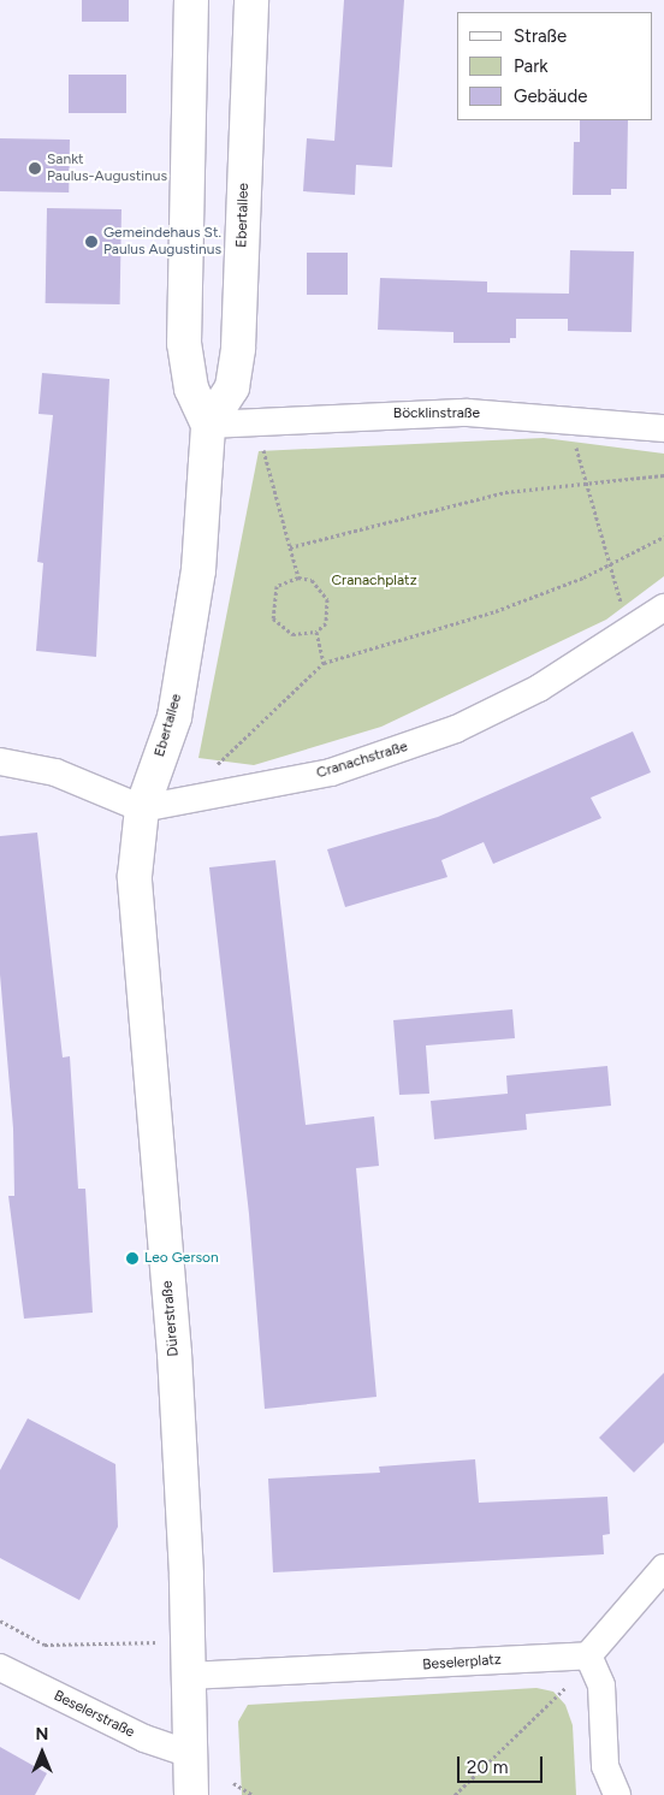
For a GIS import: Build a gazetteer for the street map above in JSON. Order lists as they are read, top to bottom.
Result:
{
  "streets": {
    "main road": ["Ebertallee", "Dürerstraße"],
    "street": [
      "Böcklinstraße",
      "Cranachstraße",
      "Beselerplatz",
      "Beselerstraße"
    ]
  },
  "crossings": [
    ["Ebertallee", "Böcklinstraße"],
    ["Ebertallee", "Cranachstraße"],
    ["Ebertallee", "Dürerstraße"],
    ["Cranachstraße", "Dürerstraße"],
    ["Dürerstraße", "Beselerplatz"],
    ["Dürerstraße", "Beselerstraße"]
  ],
  "parks": ["Cranachplatz"],
  "places": ["Sankt Paulus-Augustinus", "Gemeindehaus St. Paulus Augustinus", "Leo Gerson"],
  "legend": ["Straße", "Park", "Gebäude"],
  "scale_bar": "20 m",
  "north": "top"
}
